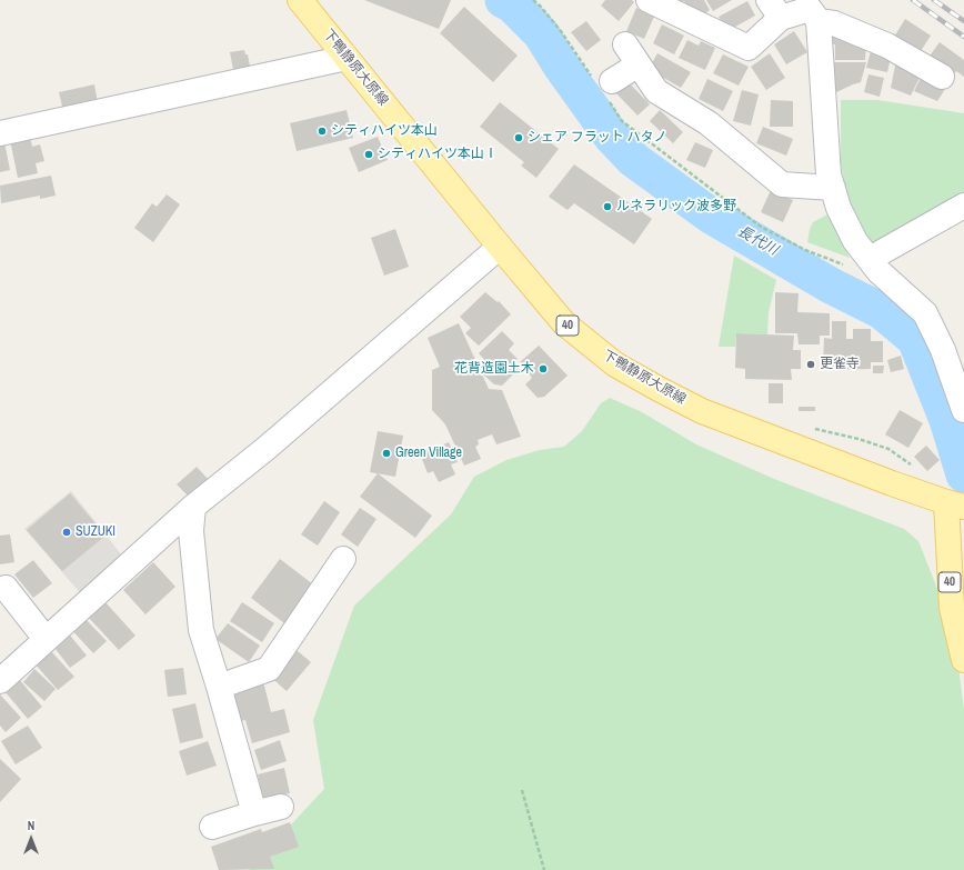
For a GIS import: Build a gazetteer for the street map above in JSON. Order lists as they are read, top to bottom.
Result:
{
  "streets": {
    "main road": ["下鴨静原大原線", "40"]
  },
  "water": ["長代川"],
  "places": [
    "シティハイツ本山",
    "シェア フラット ハタノ",
    "シティハイツ本山Ⅰ",
    "ルネラリック波多野",
    "更雀寺",
    "花背造園土木",
    "Green Village",
    "SUZUKI"
  ],
  "north": "top"
}
